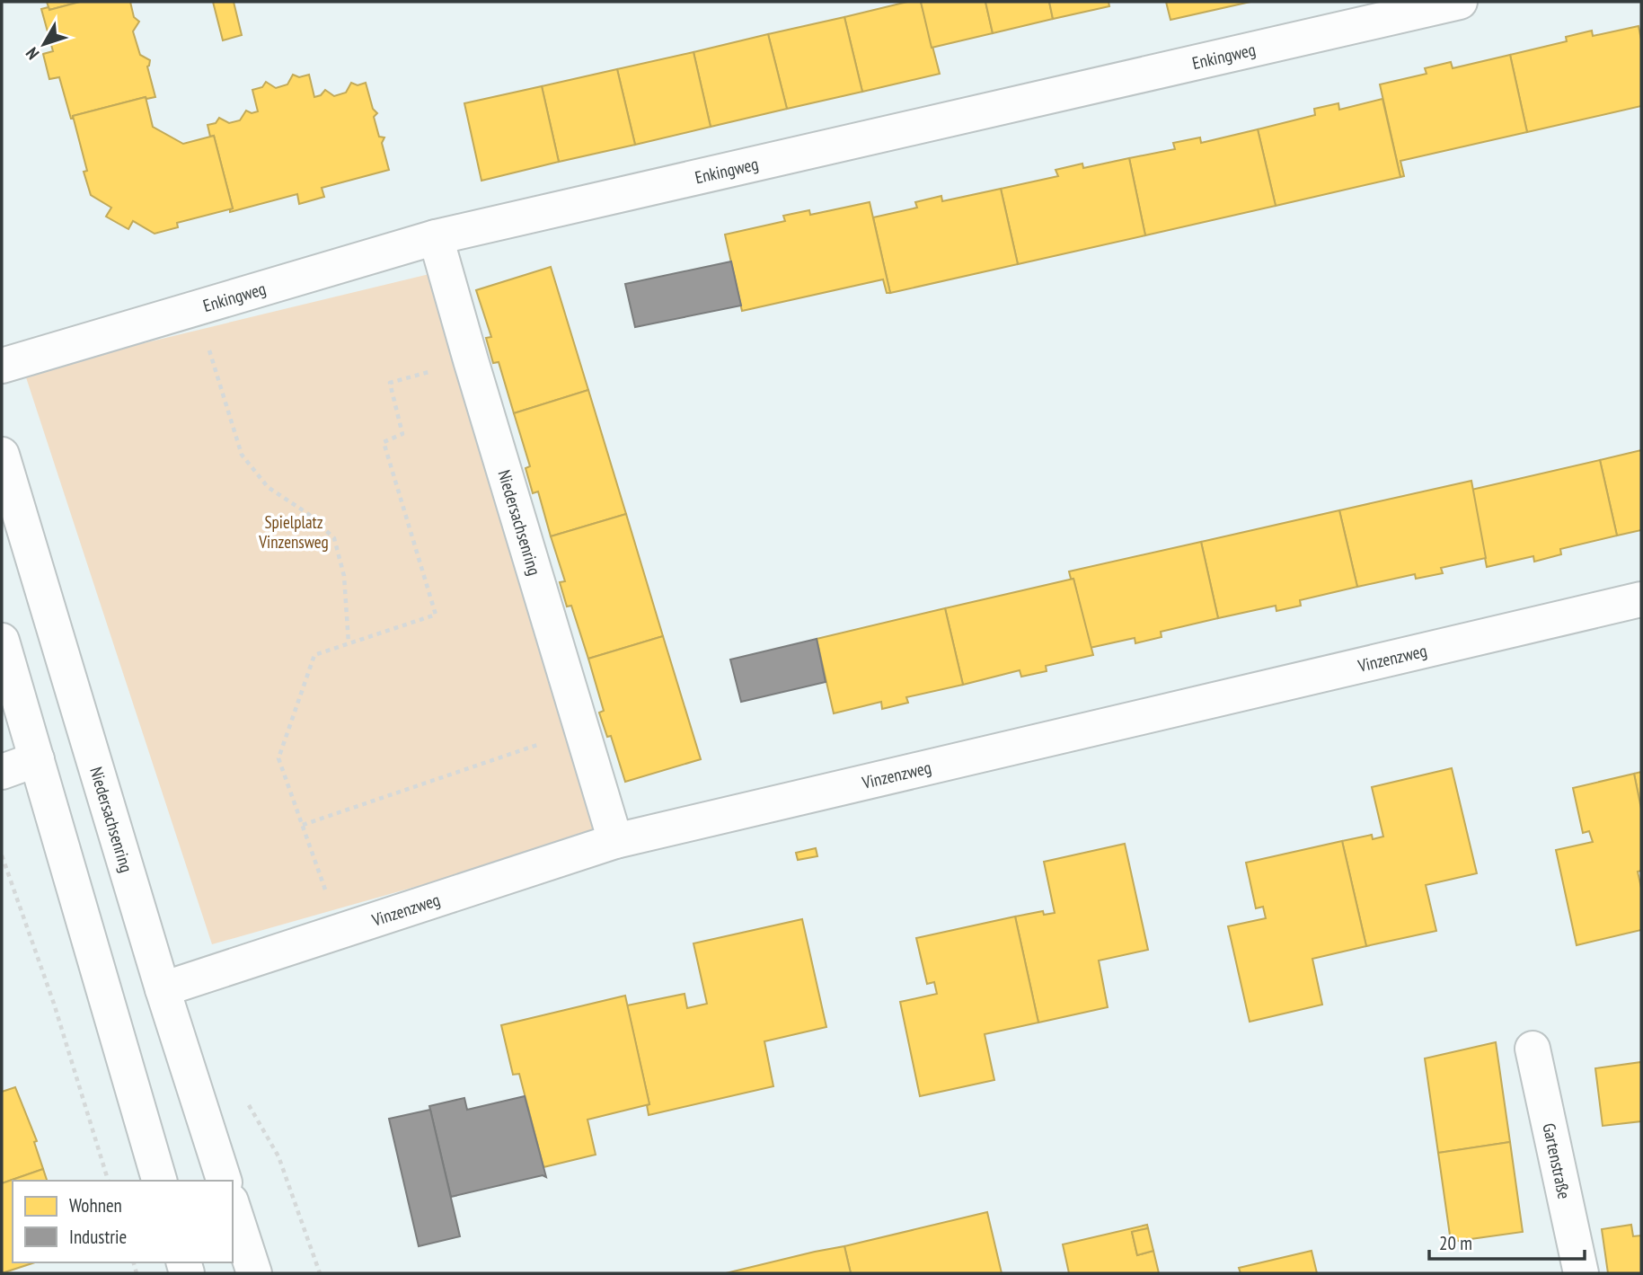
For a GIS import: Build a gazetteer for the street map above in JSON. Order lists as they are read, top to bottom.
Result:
{
  "streets": {
    "street": [
      "Enkingweg",
      "Niedersachsenring",
      "Vinzenzweg",
      "Gartenstraße"
    ]
  },
  "crossings": [
    ["Enkingweg", "Niedersachsenring"],
    ["Niedersachsenring", "Vinzenzweg"]
  ],
  "parks": ["Spielplatz Vinzensweg"],
  "legend": ["Wohnen", "Industrie"],
  "scale_bar": "20 m",
  "north": "bottom left"
}
